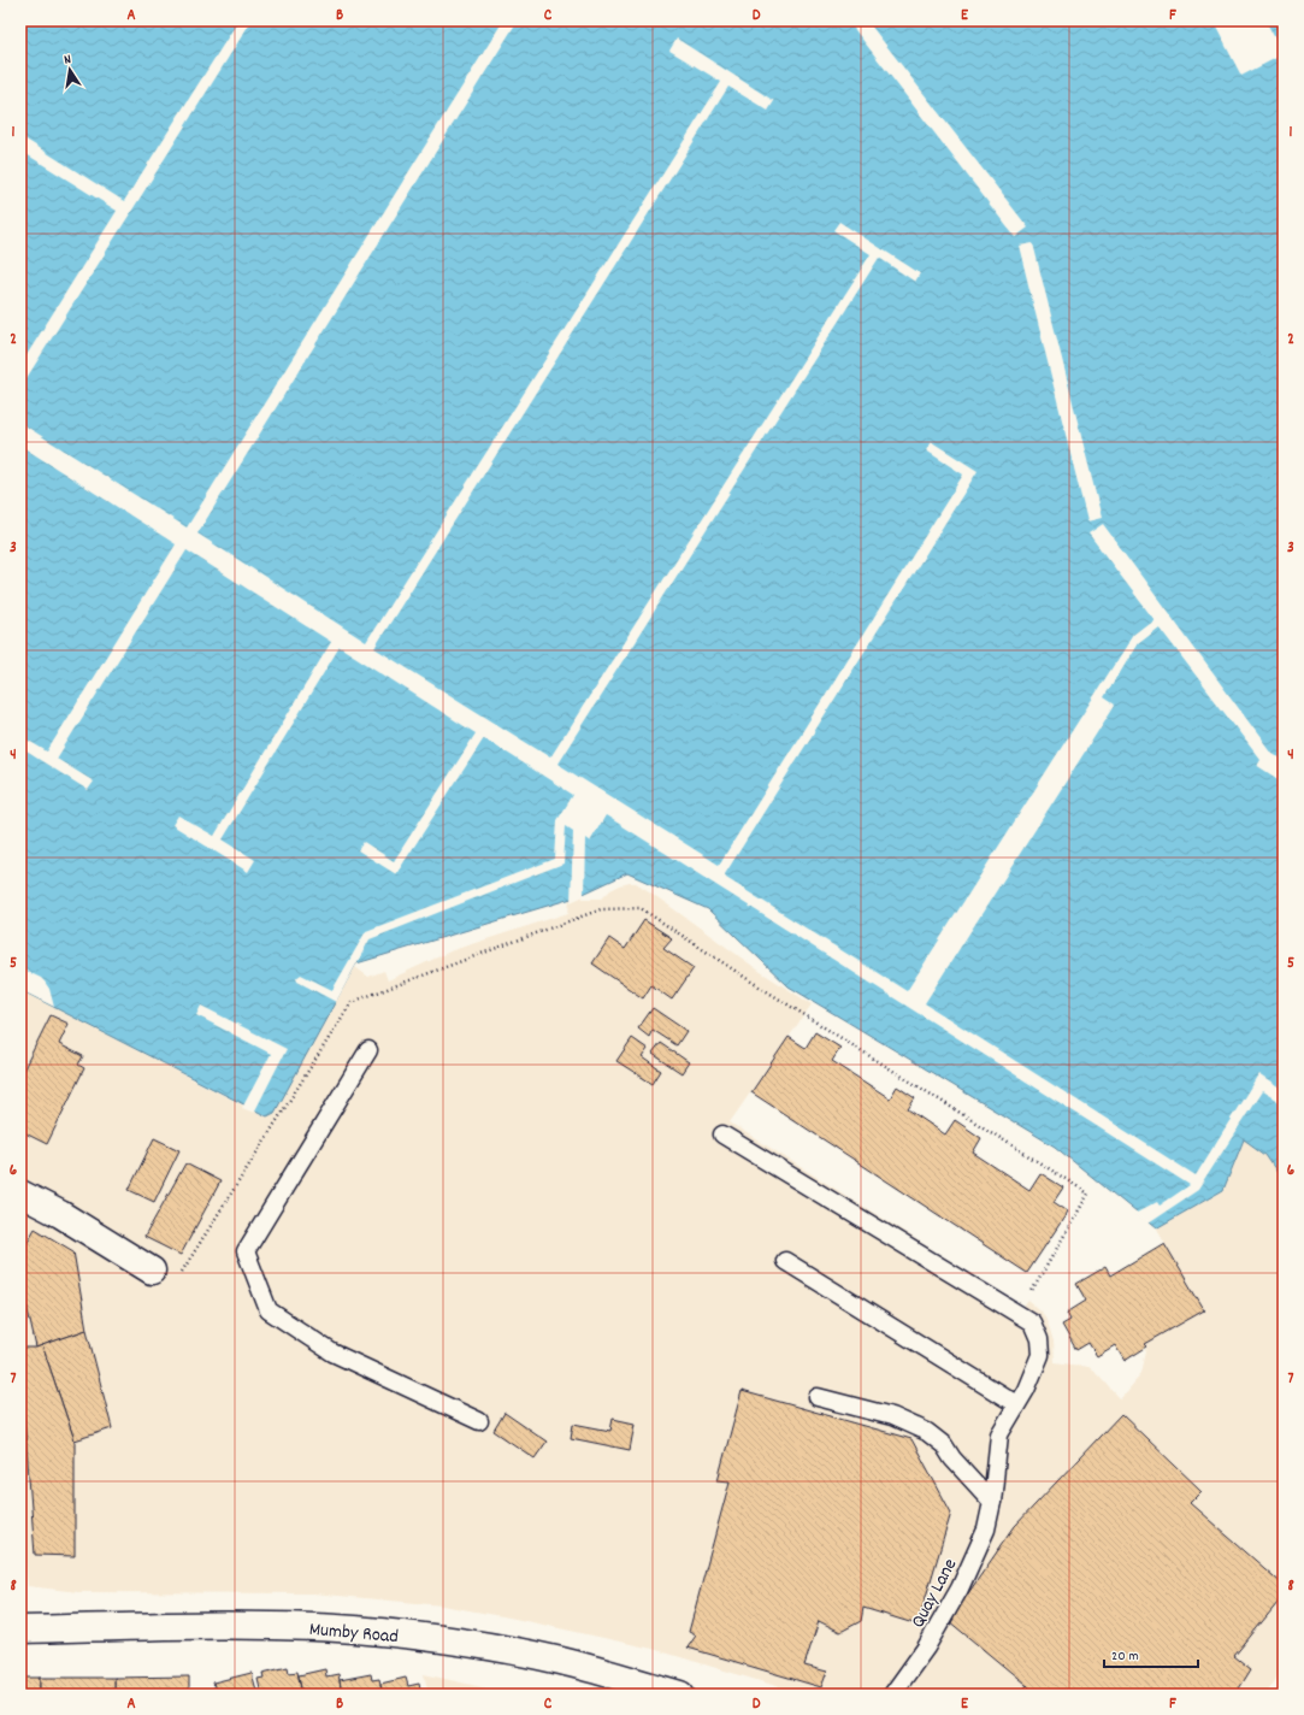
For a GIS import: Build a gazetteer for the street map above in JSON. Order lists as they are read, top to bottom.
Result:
{
  "streets": {
    "main road": ["Mumby Road"],
    "lane": ["Quay Lane"]
  },
  "scale_bar": "20 m",
  "north": "top",
  "grid": {
    "columns": [
      "A",
      "B",
      "C",
      "D",
      "E",
      "F"
    ],
    "rows": [
      "1",
      "2",
      "3",
      "4",
      "5",
      "6",
      "7",
      "8"
    ]
  }
}
